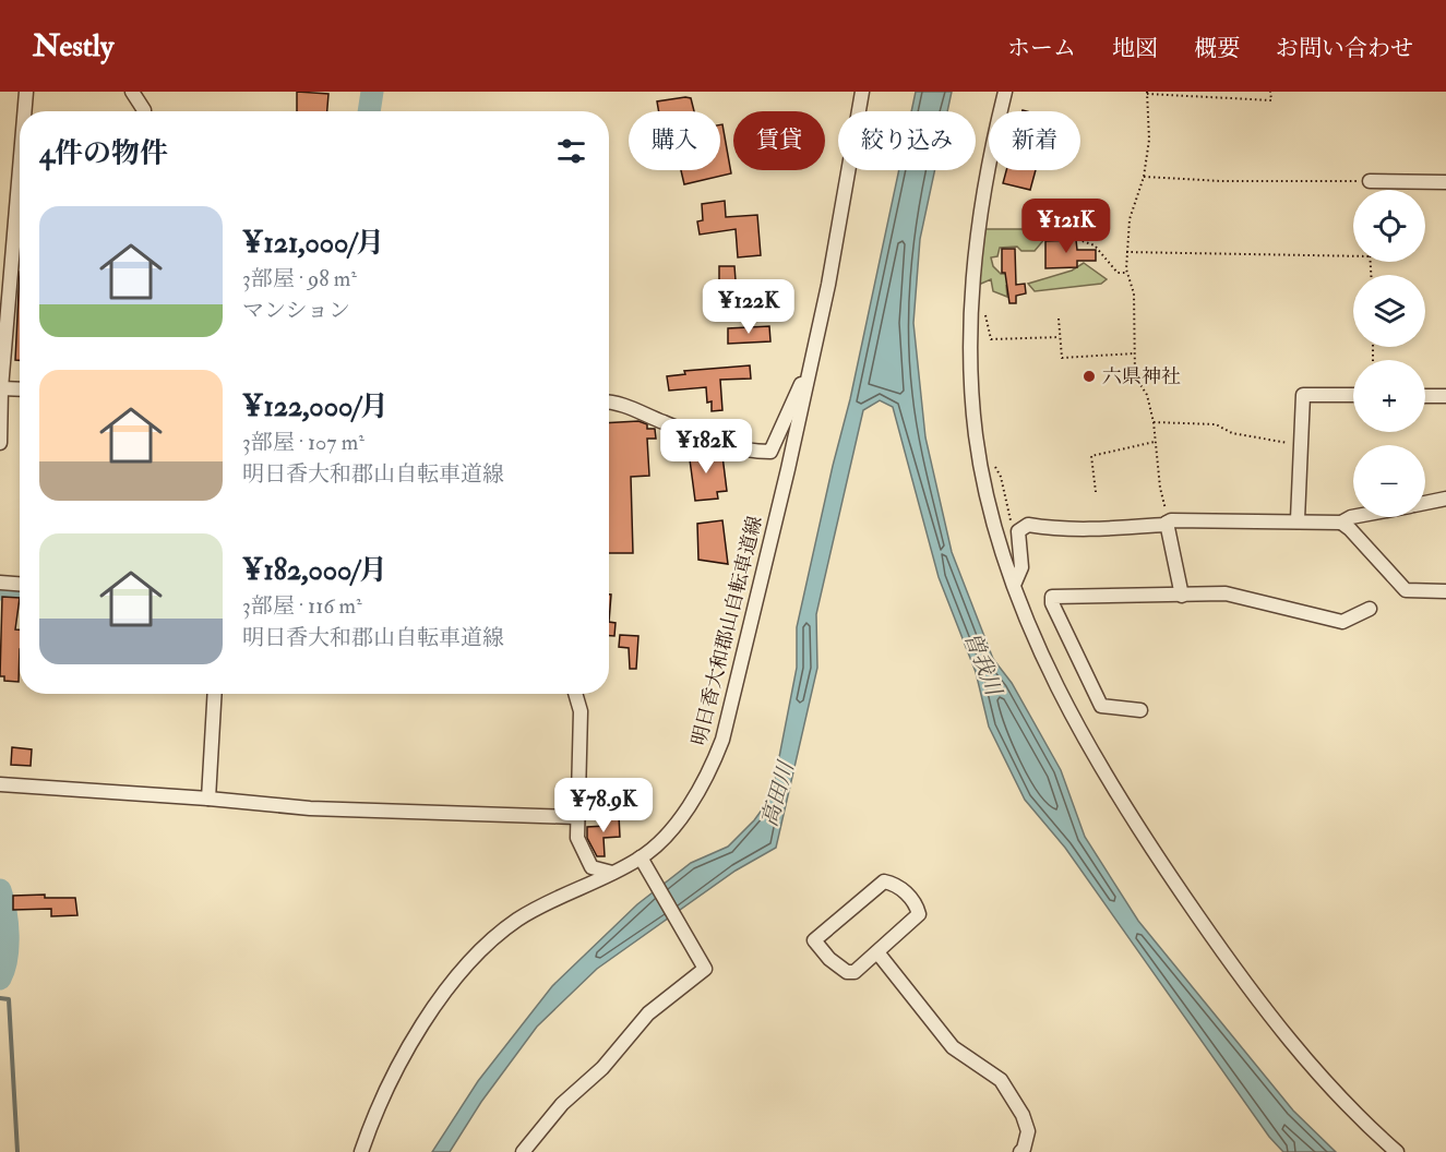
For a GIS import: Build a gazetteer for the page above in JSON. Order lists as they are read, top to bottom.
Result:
{
  "streets": {
    "street": ["明日香大和郡山自転車道線"]
  },
  "water": ["曽我川", "高田川"],
  "places": ["六県神社"],
  "page": {
    "header": "Nestly",
    "nav": [
      "ホーム",
      "地図",
      "概要",
      "お問い合わせ"
    ],
    "chip": [
      "購入",
      "賃貸",
      "絞り込み",
      "新着"
    ],
    "heading": "4件の物件",
    "map_buttons": ["+", "−"],
    "list": [
      {
        "name": "¥121,000/月",
        "note": "3部屋 · 98 m² · マンション"
      },
      {
        "name": "¥122,000/月",
        "note": "3部屋 · 107 m² · 明日香大和郡山自転車道線"
      },
      {
        "name": "¥182,000/月",
        "note": "3部屋 · 116 m² · 明日香大和郡山自転車道線"
      }
    ],
    "price": [
      "¥121K",
      "¥122K",
      "¥182K",
      "¥78.9K"
    ]
  }
}
